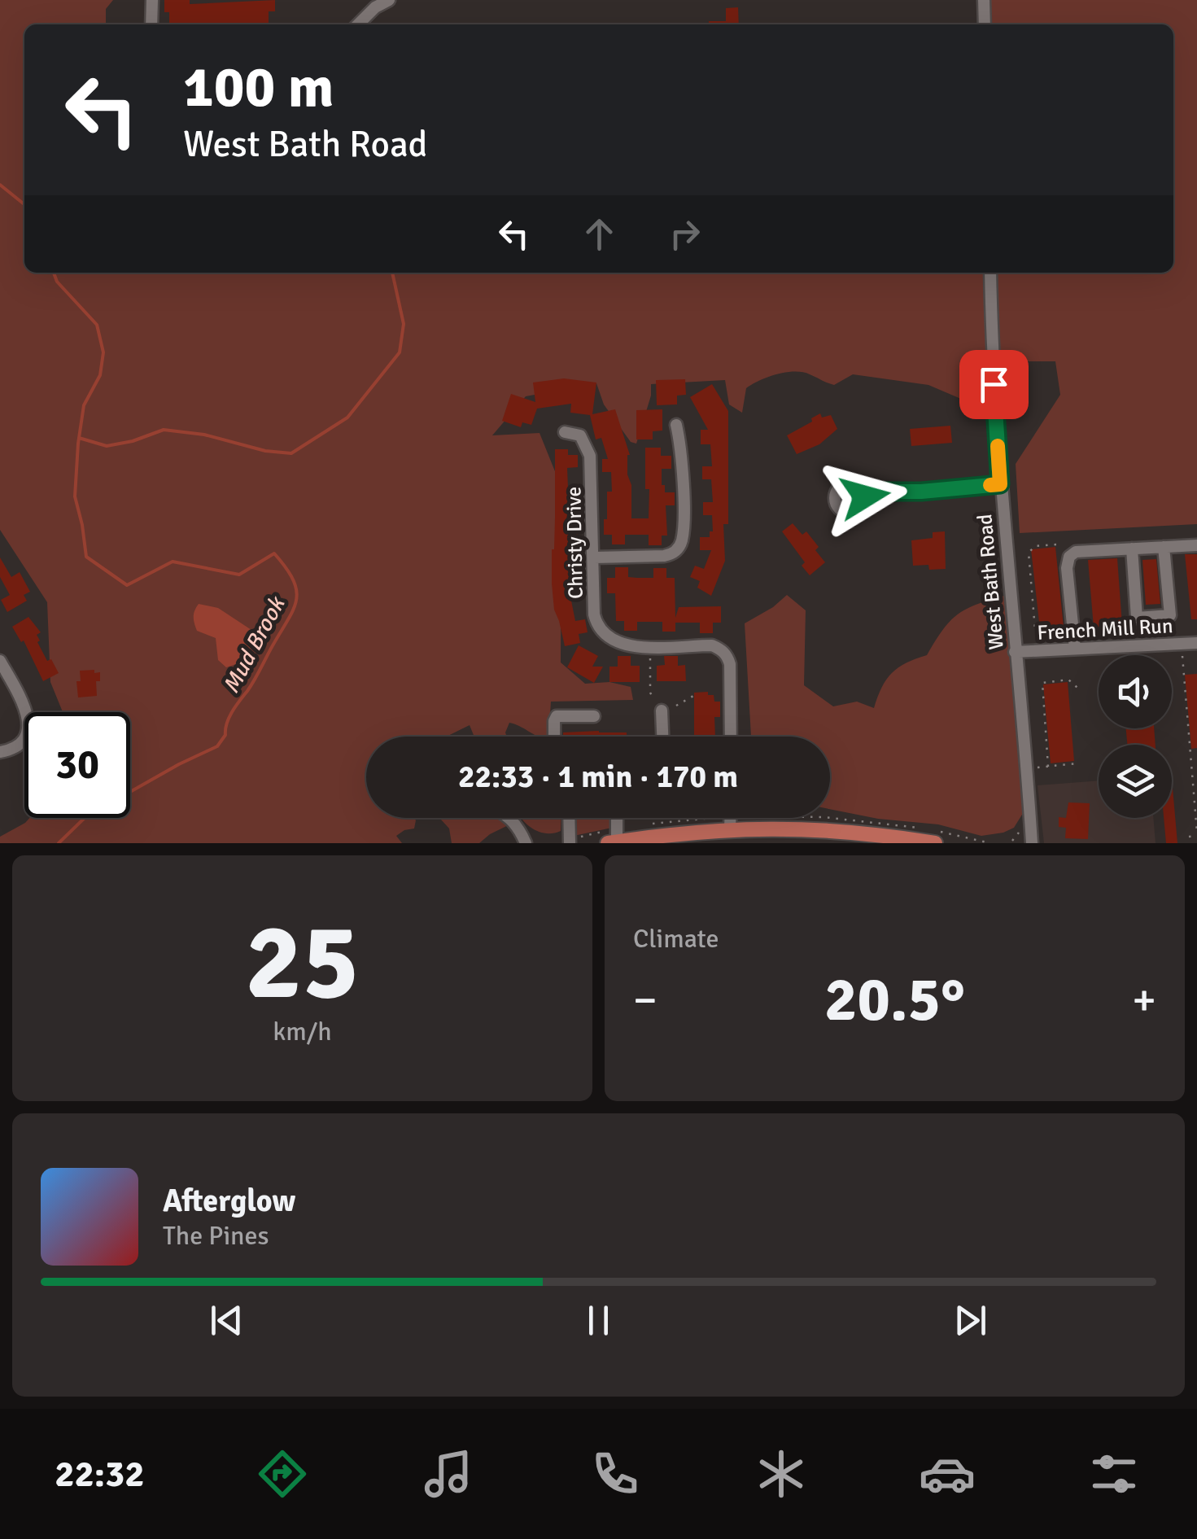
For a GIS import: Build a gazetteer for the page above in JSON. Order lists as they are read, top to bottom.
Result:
{
  "streets": {
    "street": ["Christy Drive", "West Bath Road", "French Mill Run"]
  },
  "crossings": [
    ["West Bath Road", "French Mill Run"]
  ],
  "water": ["Mud Brook"],
  "page": {
    "turn": ["100 m", "West Bath Road"],
    "limit": "30",
    "trip": "22:33 · 1 min · 170 m",
    "tile": [
      ["25", "km/h"],
      "Climate"
    ],
    "heat": ["−", "20.5°", "+"],
    "song": ["Afterglow", "The Pines"],
    "tabs": "22:32"
  }
}
